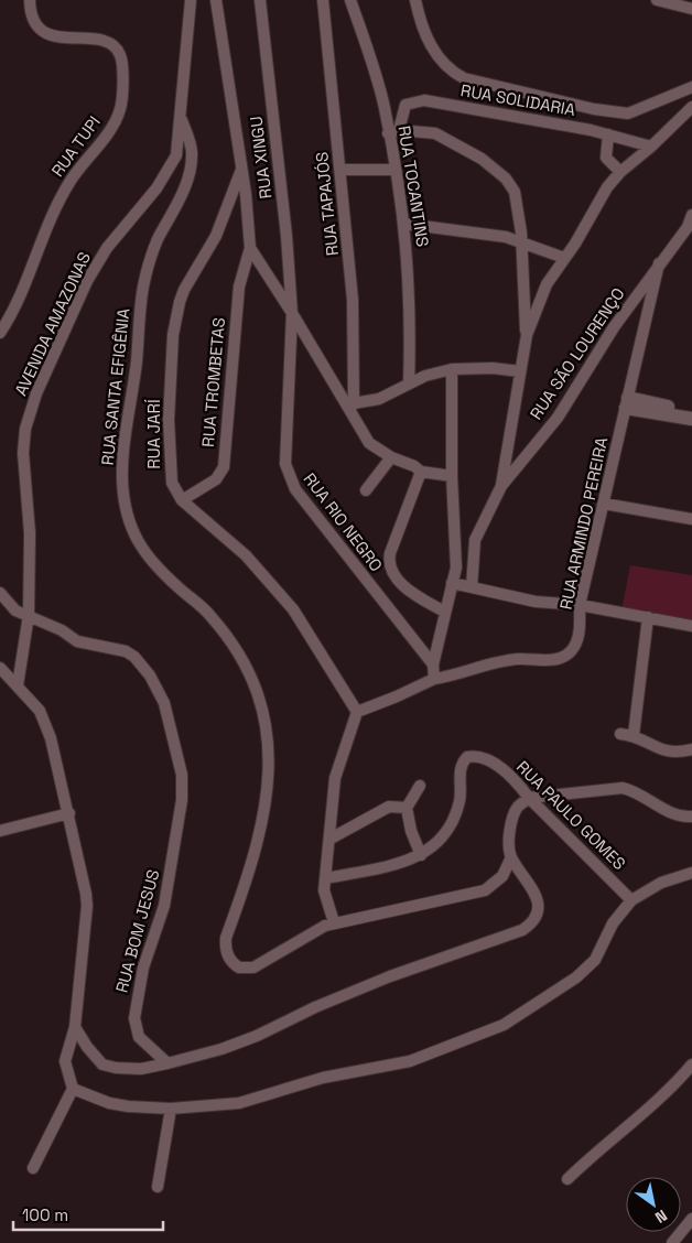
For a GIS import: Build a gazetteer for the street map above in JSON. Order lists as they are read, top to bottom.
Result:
{
  "streets": {
    "street": [
      "RUA SOLIDARIA",
      "RUA TUPI",
      "RUA XINGU",
      "RUA TOCANTINS",
      "RUA TAPAJÓS",
      "AVENIDA AMAZONAS",
      "RUA SÃO LOURENÇO",
      "RUA TROMBETAS",
      "RUA SANTA EFIGÊNIA",
      "RUA JARÍ",
      "RUA RIO NEGRO",
      "RUA ARMINDO PEREIRA",
      "RUA PAULO GOMES",
      "RUA BOM JESUS"
    ]
  },
  "crossings": [
    ["RUA SOLIDARIA", "RUA TOCANTINS"],
    ["RUA XINGU", "RUA RIO NEGRO"],
    ["AVENIDA AMAZONAS", "RUA SANTA EFIGÊNIA"],
    ["AVENIDA AMAZONAS", "RUA BOM JESUS"],
    ["RUA SÃO LOURENÇO", "RUA ARMINDO PEREIRA"],
    ["RUA TROMBETAS", "RUA JARÍ"]
  ],
  "scale_bar": "100 m",
  "north": "bottom right"
}
